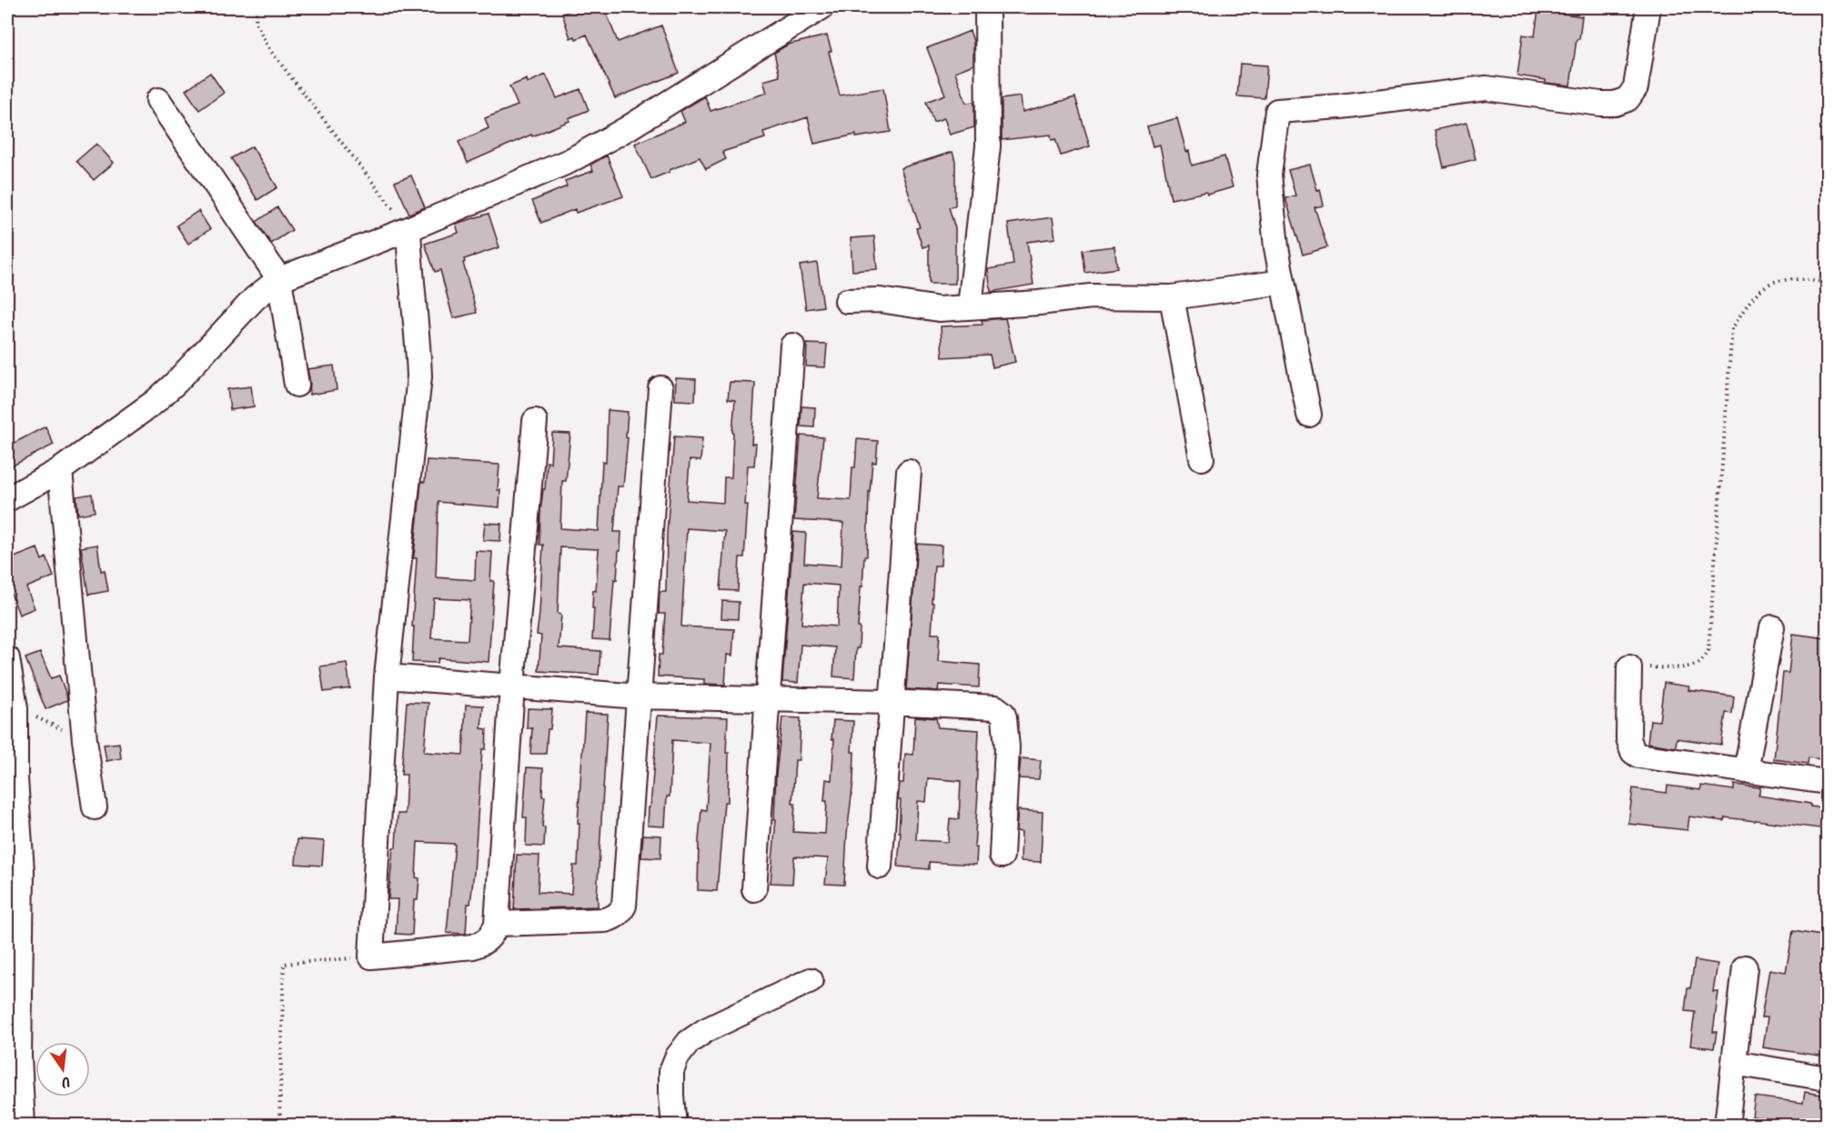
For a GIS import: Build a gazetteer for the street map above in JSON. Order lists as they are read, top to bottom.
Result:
{
  "north": "bottom"
}
